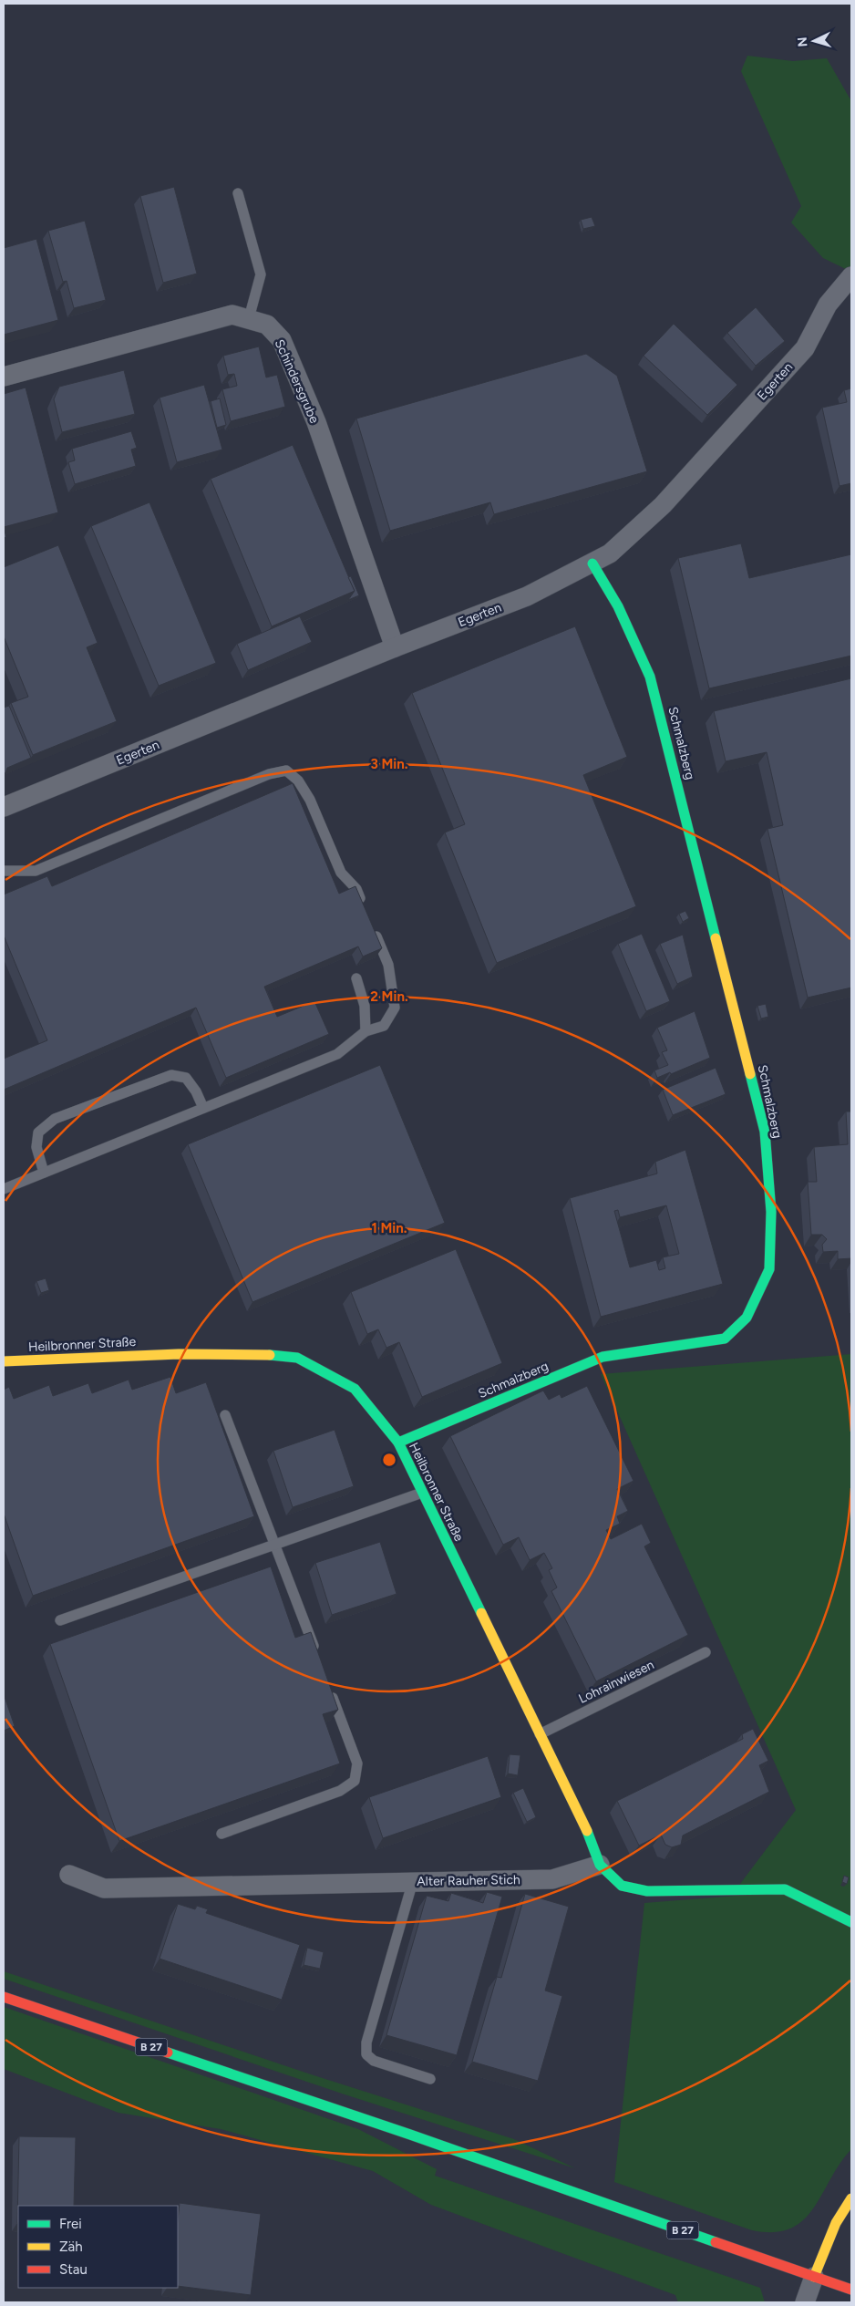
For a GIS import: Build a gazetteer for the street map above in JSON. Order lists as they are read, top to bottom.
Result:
{
  "streets": {
    "street": [
      "Schindersgrube",
      "Egerten",
      "Schmalzberg",
      "Heilbronner Straße",
      "Alter Rauher Stich",
      "B 27"
    ],
    "lane": ["Lohrainwiesen"]
  },
  "crossings": [
    ["Schindersgrube", "Egerten"],
    ["Egerten", "Schmalzberg"],
    ["Schmalzberg", "Heilbronner Straße"],
    ["Heilbronner Straße", "Lohrainwiesen"],
    ["Heilbronner Straße", "Alter Rauher Stich"]
  ],
  "legend": ["Frei", "Zäh", "Stau"],
  "north": "left",
  "rings": ["3 Min.", "2 Min.", "1 Min."]
}
